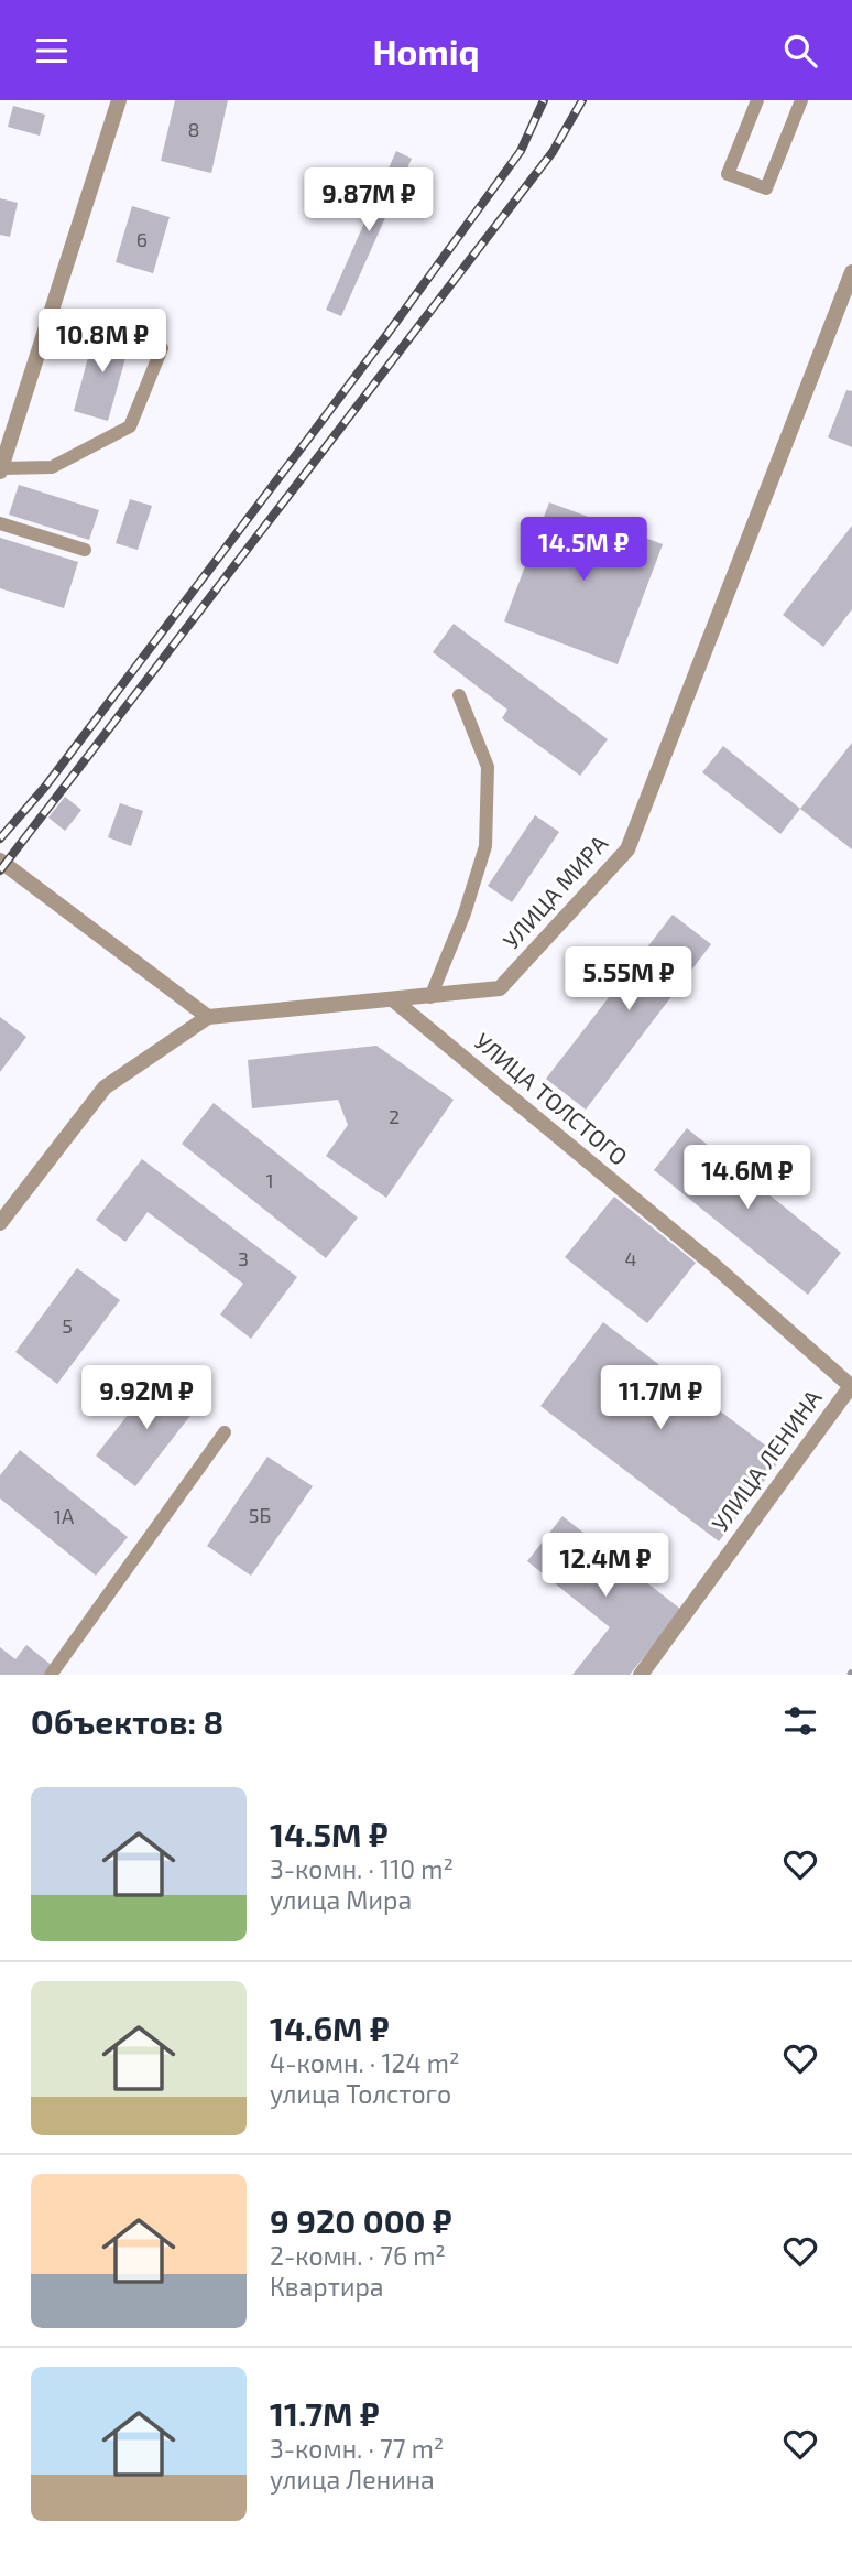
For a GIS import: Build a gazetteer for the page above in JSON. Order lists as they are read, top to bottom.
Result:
{
  "streets": {
    "street": ["УЛИЦА МИРА", "УЛИЦА ТОЛСТОГО", "УЛИЦА ЛЕНИНА"]
  },
  "crossings": [
    ["УЛИЦА МИРА", "УЛИЦА ТОЛСТОГО"],
    ["УЛИЦА ТОЛСТОГО", "УЛИЦА ЛЕНИНА"]
  ],
  "house_numbers": [
    "8",
    "6",
    "2",
    "1",
    "3",
    "4",
    "5",
    "5Б",
    "1А"
  ],
  "page": {
    "header": "Homiq",
    "price": [
      "9.87M ₽",
      "10.8M ₽",
      "14.5M ₽",
      "5.55M ₽",
      "14.6M ₽",
      "9.92M ₽",
      "11.7M ₽",
      "12.4M ₽"
    ],
    "heading": "Объектов: 8",
    "list": [
      {
        "name": "14.5M ₽",
        "note": "3-комн. · 110 m² · улица Мира"
      },
      {
        "name": "14.6M ₽",
        "note": "4-комн. · 124 m² · улица Толстого"
      },
      {
        "name": "9 920 000 ₽",
        "note": "2-комн. · 76 m² · Квартира"
      },
      {
        "name": "11.7M ₽",
        "note": "3-комн. · 77 m² · улица Ленина"
      }
    ]
  }
}
